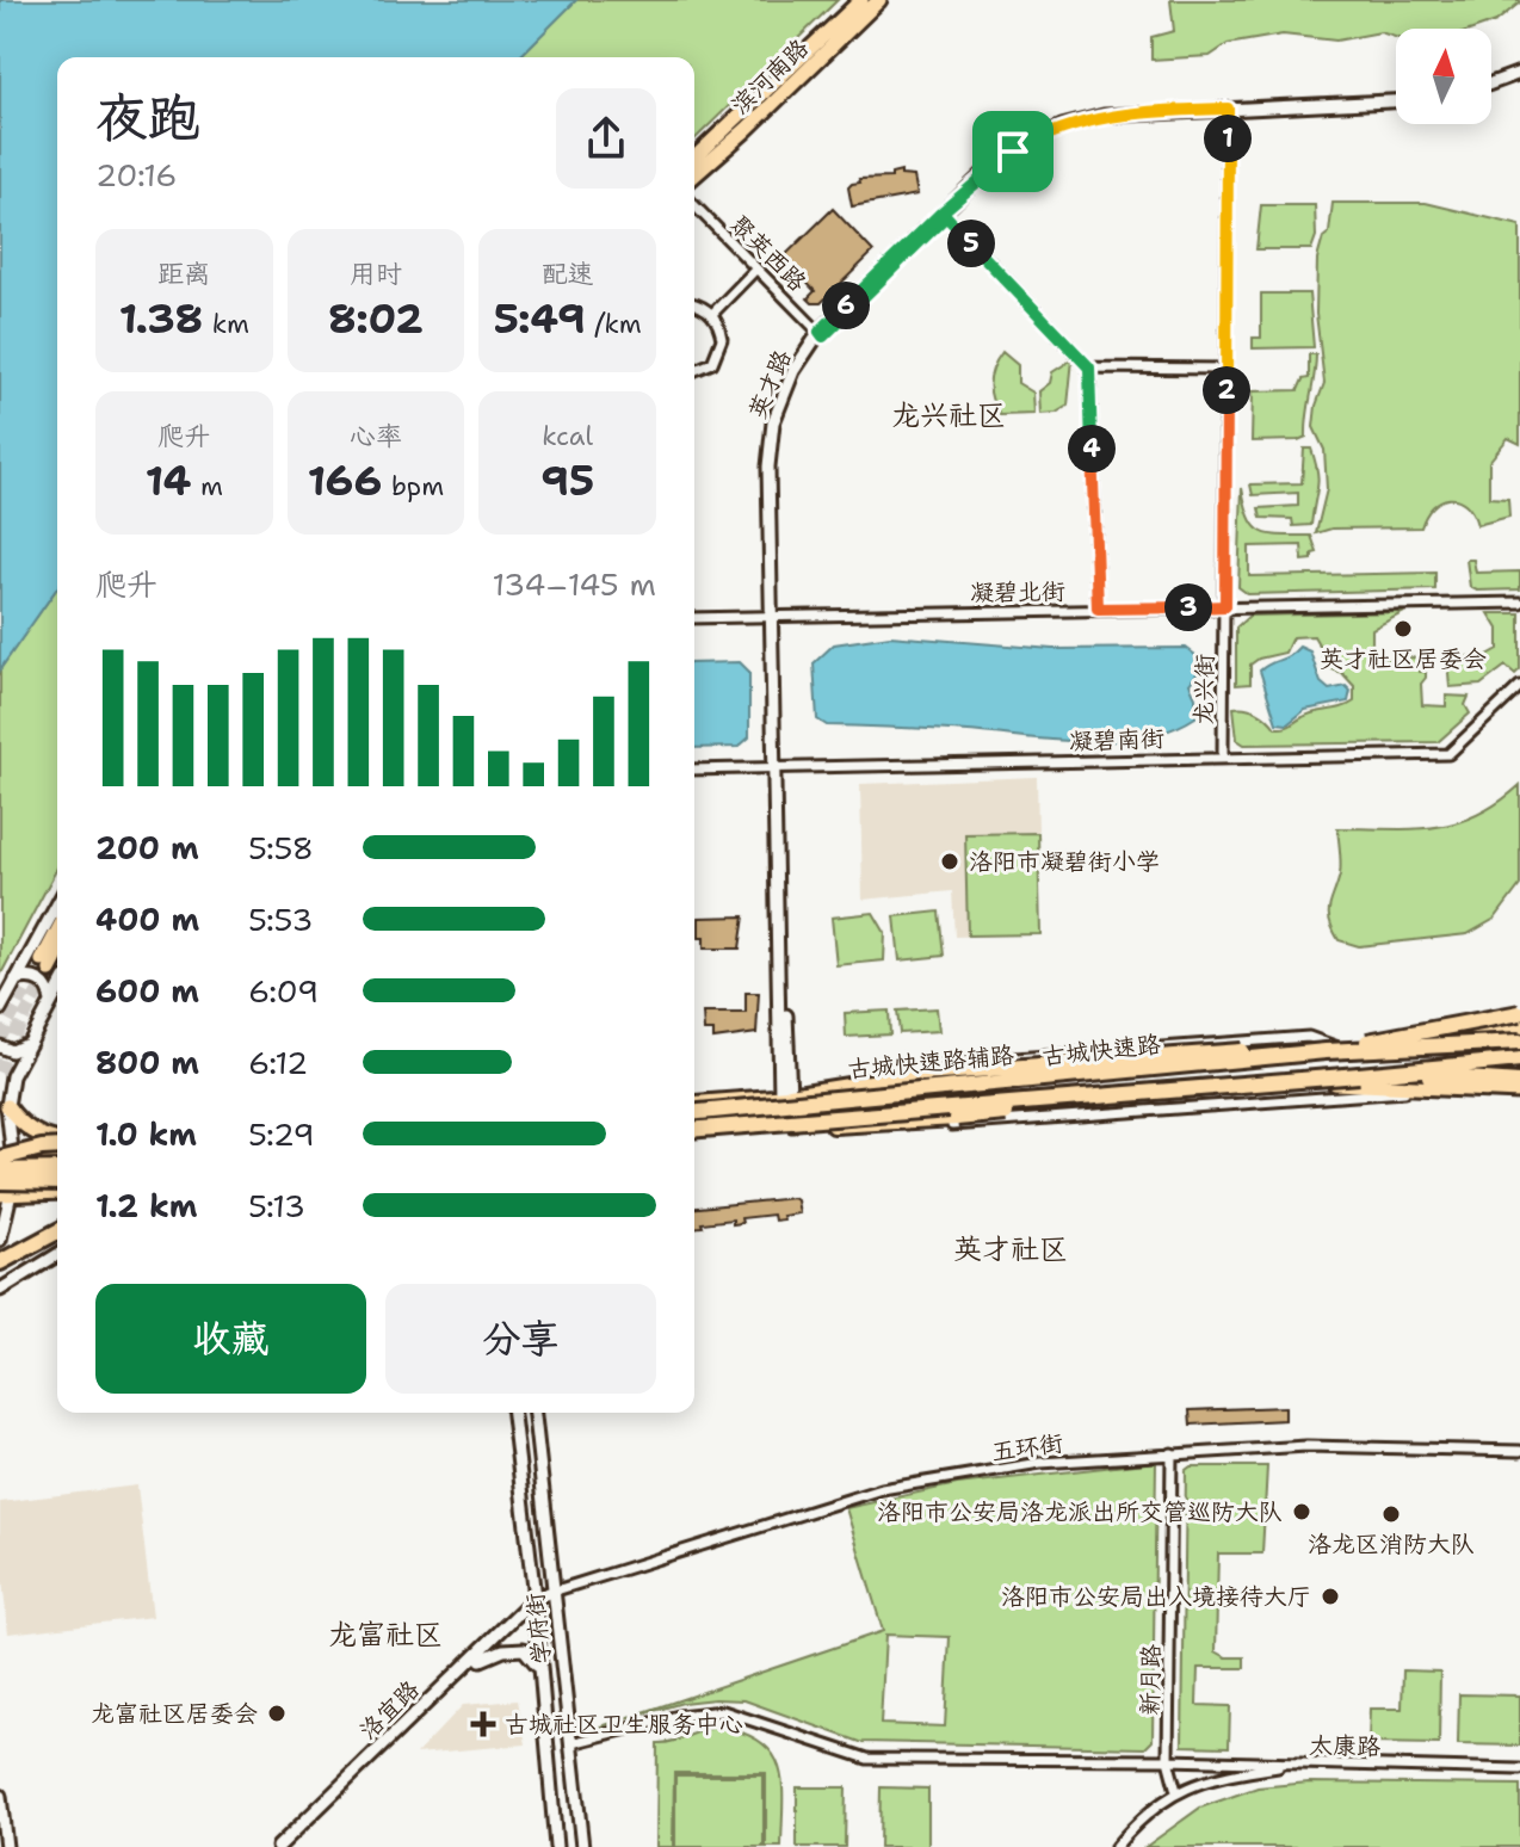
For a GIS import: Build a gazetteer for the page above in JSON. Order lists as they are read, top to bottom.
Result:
{
  "streets": {
    "highway": ["古城快速路"],
    "main road": [
      "滨河南路",
      "英才路",
      "古城快速路辅路",
      "学府街",
      "洛宜路"
    ],
    "street": [
      "聚英西路",
      "凝碧北街",
      "龙兴街",
      "凝碧南街",
      "五环街",
      "新月路",
      "太康路"
    ]
  },
  "crossings": [
    ["聚英西路", "英才路"],
    ["英才路", "凝碧北街"],
    ["英才路", "龙兴街"],
    ["英才路", "凝碧南街"],
    ["英才路", "古城快速路辅路"],
    ["凝碧北街", "龙兴街"],
    ["龙兴街", "凝碧南街"],
    ["古城快速路", "古城快速路辅路"],
    ["五环街", "学府街"],
    ["五环街", "新月路"],
    ["五环街", "洛宜路"],
    ["学府街", "洛宜路"],
    ["学府街", "太康路"],
    ["新月路", "太康路"]
  ],
  "districts": ["龙兴社区", "英才社区", "龙富社区"],
  "places": {
    "other": [
      "英才社区居委会",
      "洛阳市凝碧街小学",
      "洛阳市公安局洛龙派出所交管巡防大队",
      "洛龙区消防大队",
      "洛阳市公安局出入境接待大厅",
      "龙富社区居委会"
    ],
    "health": ["古城社区卫生服务中心"]
  },
  "north": "top",
  "page": {
    "heading": ["夜跑", "20:16"],
    "pins": [
      "1",
      "5",
      "6",
      "2",
      "4",
      "3"
    ],
    "stats": [
      ["距离", "1.38 km"],
      ["用时", "8:02"],
      ["配速", "5:49 /km"],
      ["爬升", "14 m"],
      ["心率", "166 bpm"],
      ["kcal", "95"]
    ],
    "chart": ["爬升", "134–145 m"],
    "list": [
      {
        "name": "200 m",
        "note": "5:58"
      },
      {
        "name": "400 m",
        "note": "5:53"
      },
      {
        "name": "600 m",
        "note": "6:09"
      },
      {
        "name": "800 m",
        "note": "6:12"
      },
      {
        "name": "1.0 km",
        "note": "5:29"
      },
      {
        "name": "1.2 km",
        "note": "5:13"
      }
    ],
    "buttons": ["收藏", "分享"]
  }
}
